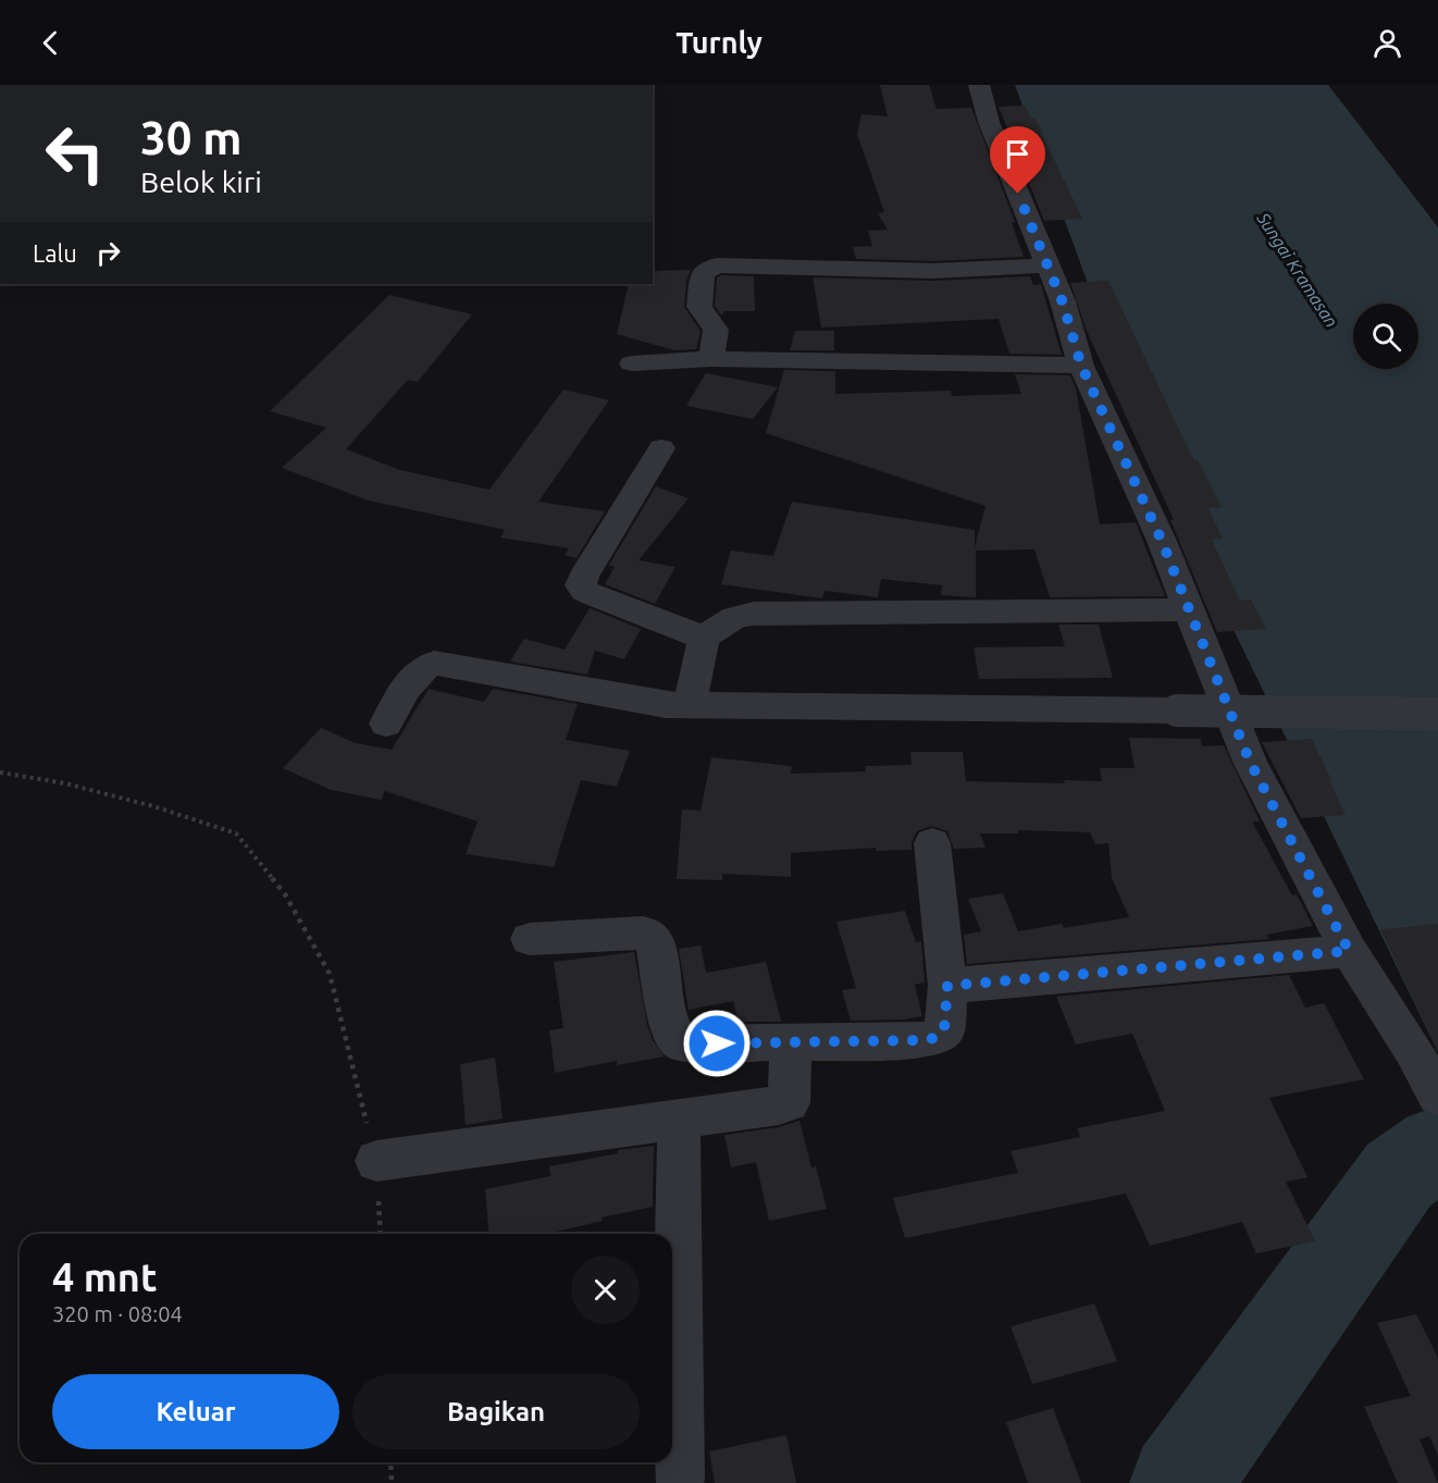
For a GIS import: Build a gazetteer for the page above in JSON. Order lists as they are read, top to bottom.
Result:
{
  "water": ["Sungai Kramasan"],
  "page": {
    "header": "Turnly",
    "turn": ["30 m", "Belok kiri"],
    "then": "Lalu",
    "heading": ["4 mnt", "320 m · 08:04"],
    "buttons": ["Keluar", "Bagikan"]
  }
}
